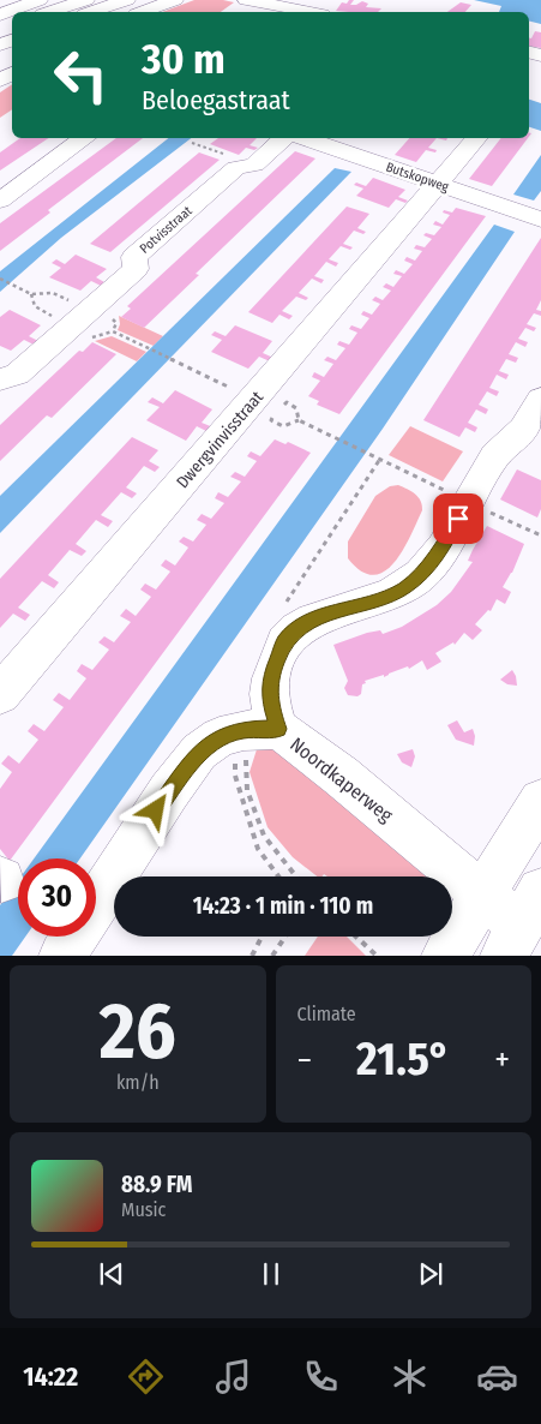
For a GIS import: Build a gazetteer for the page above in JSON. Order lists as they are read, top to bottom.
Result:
{
  "streets": {
    "main road": [
      "Butskopweg",
      "Potvisstraat",
      "Dwergvinvisstraat",
      "Noordkaperweg"
    ]
  },
  "crossings": [
    ["Butskopweg", "Dwergvinvisstraat"]
  ],
  "page": {
    "turn": ["30 m", "Beloegastraat"],
    "limit": "30",
    "trip": "14:23 · 1 min · 110 m",
    "tile": [
      ["26", "km/h"],
      "Climate"
    ],
    "heat": ["−", "21.5°", "+"],
    "song": ["88.9 FM", "Music"],
    "tabs": "14:22"
  }
}
